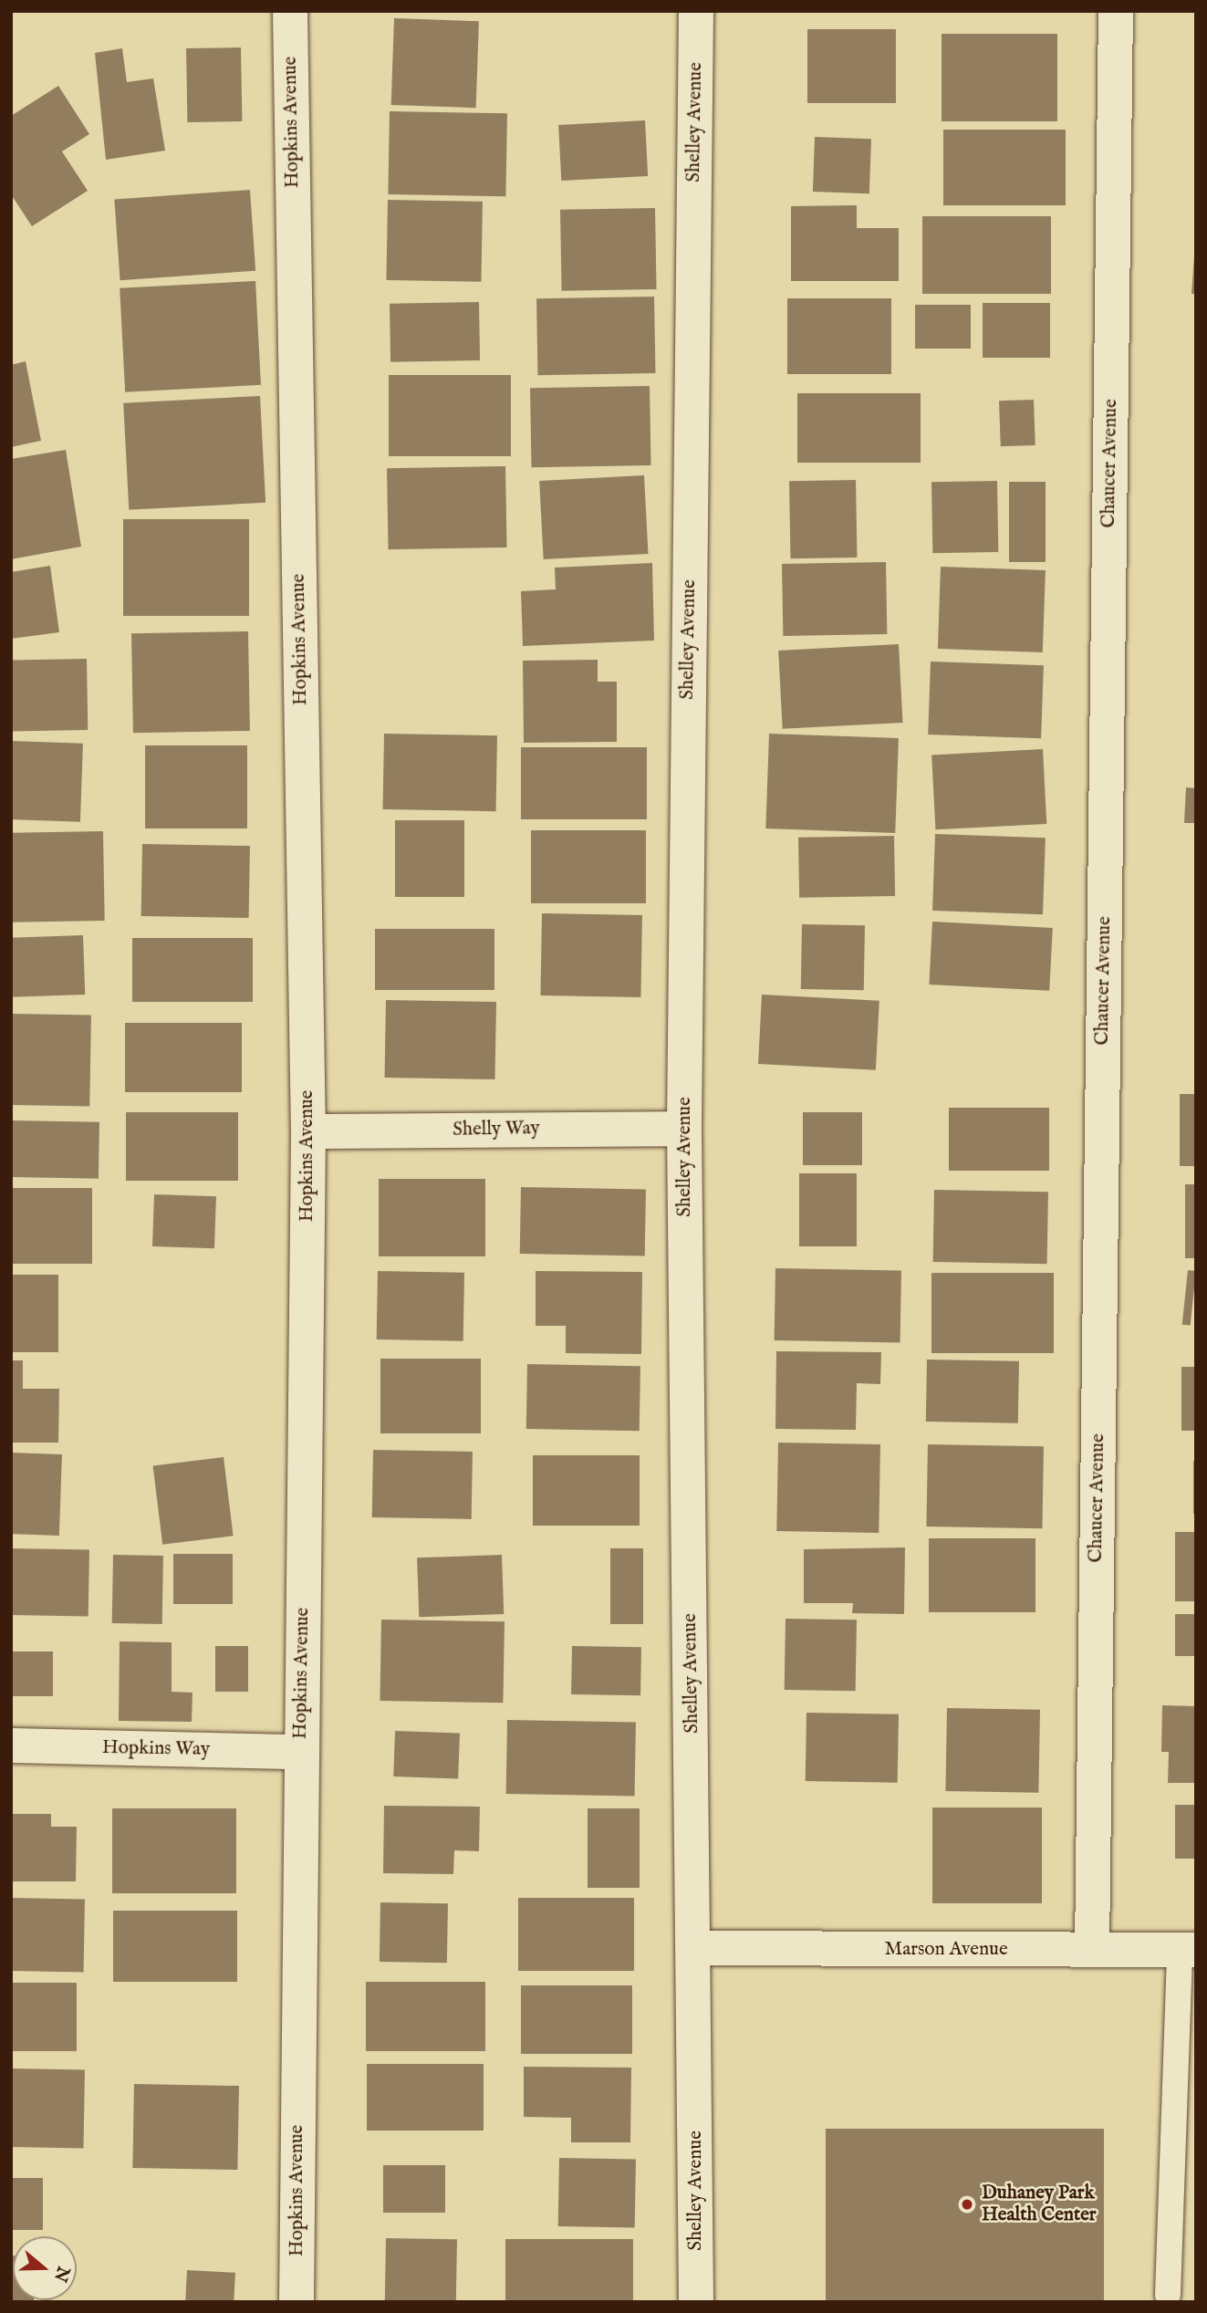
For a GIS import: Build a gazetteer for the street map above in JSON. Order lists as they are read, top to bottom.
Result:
{
  "streets": {
    "street": [
      "Hopkins Avenue",
      "Shelley Avenue",
      "Chaucer Avenue",
      "Shelly Way",
      "Hopkins Way",
      "Marson Avenue"
    ]
  },
  "crossings": [
    ["Hopkins Avenue", "Shelly Way"],
    ["Hopkins Avenue", "Hopkins Way"],
    ["Shelley Avenue", "Shelly Way"],
    ["Shelley Avenue", "Marson Avenue"],
    ["Chaucer Avenue", "Marson Avenue"]
  ],
  "places": ["Duhaney Park Health Center"],
  "north": "right"
}
